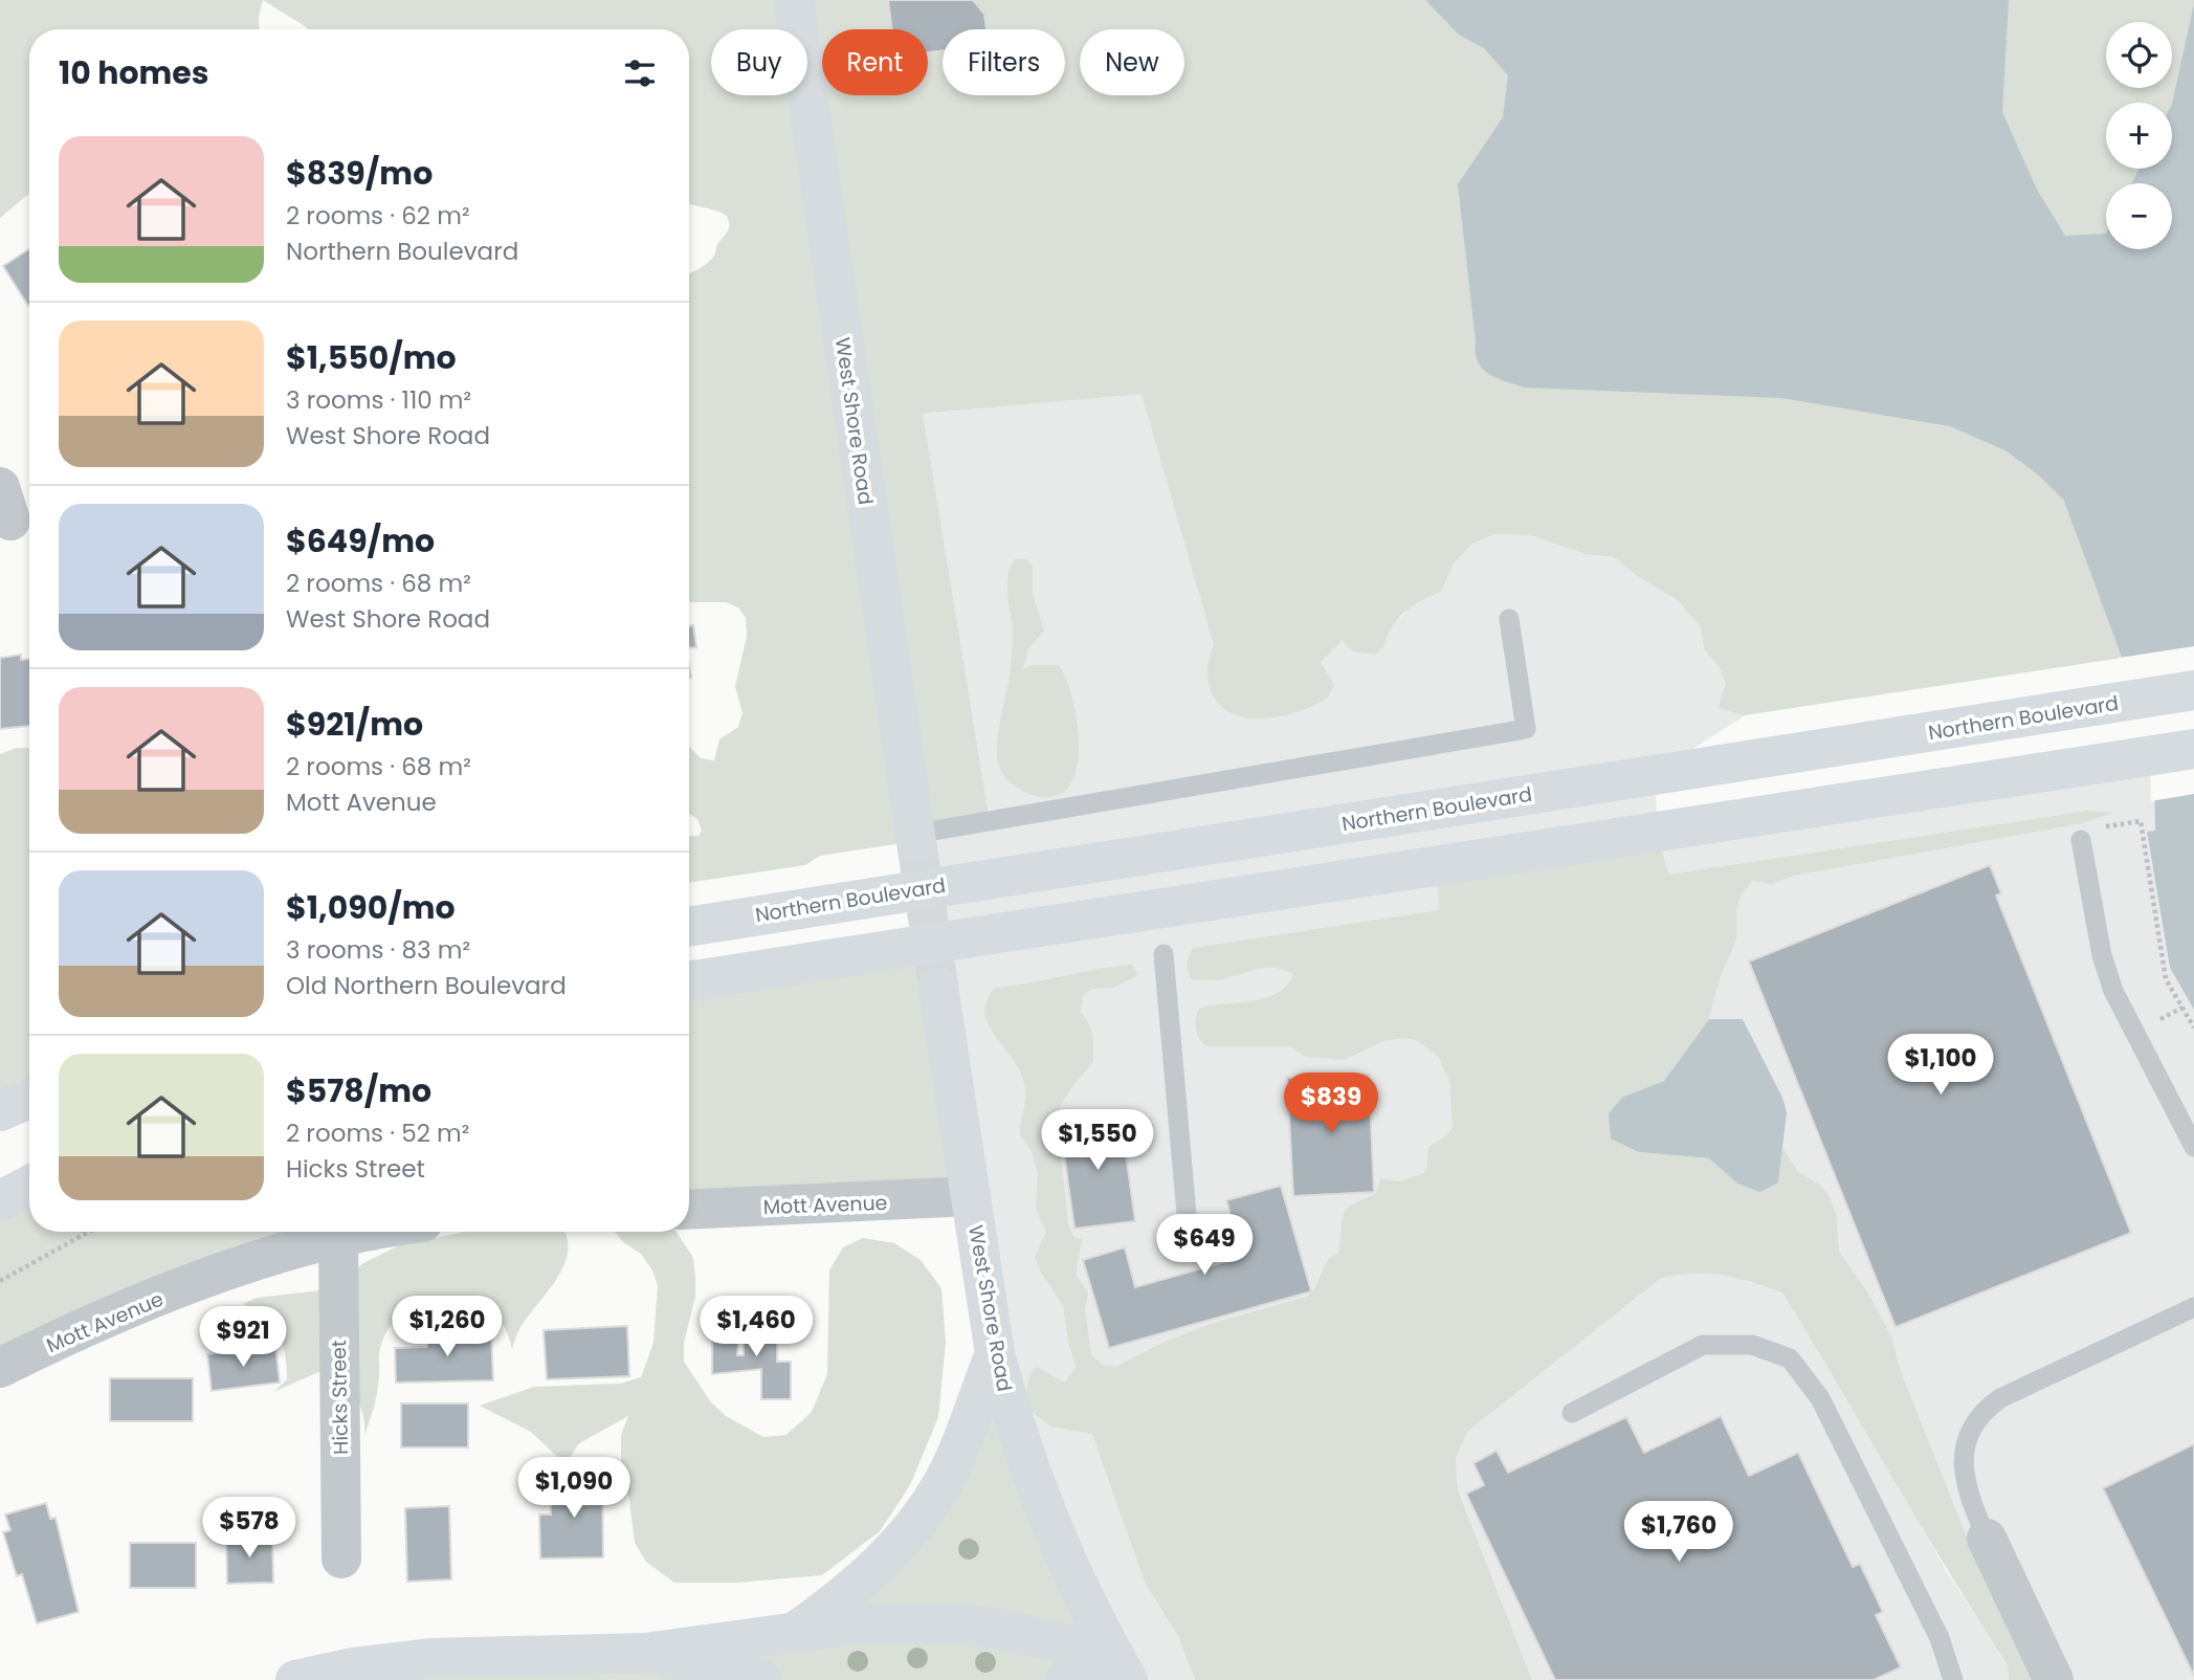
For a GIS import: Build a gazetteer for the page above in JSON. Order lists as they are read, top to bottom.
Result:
{
  "streets": {
    "main road": ["West Shore Road", "Northern Boulevard"],
    "street": ["Mott Avenue", "Hicks Street"]
  },
  "crossings": [
    ["West Shore Road", "Mott Avenue"],
    ["Mott Avenue", "Hicks Street"]
  ],
  "page": {
    "map_buttons": ["+", "−"],
    "chip": [
      "Buy",
      "Rent",
      "Filters",
      "New"
    ],
    "heading": "10 homes",
    "list": [
      {
        "name": "$839/mo",
        "note": "2 rooms · 62 m² · Northern Boulevard"
      },
      {
        "name": "$1,550/mo",
        "note": "3 rooms · 110 m² · West Shore Road"
      },
      {
        "name": "$649/mo",
        "note": "2 rooms · 68 m² · West Shore Road"
      },
      {
        "name": "$921/mo",
        "note": "2 rooms · 68 m² · Mott Avenue"
      },
      {
        "name": "$1,090/mo",
        "note": "3 rooms · 83 m² · Old Northern Boulevard"
      },
      {
        "name": "$578/mo",
        "note": "2 rooms · 52 m² · Hicks Street"
      }
    ],
    "price": [
      "$1,100",
      "$839",
      "$1,550",
      "$649",
      "$1,260",
      "$1,460",
      "$921",
      "$1,090",
      "$578",
      "$1,760"
    ]
  }
}
